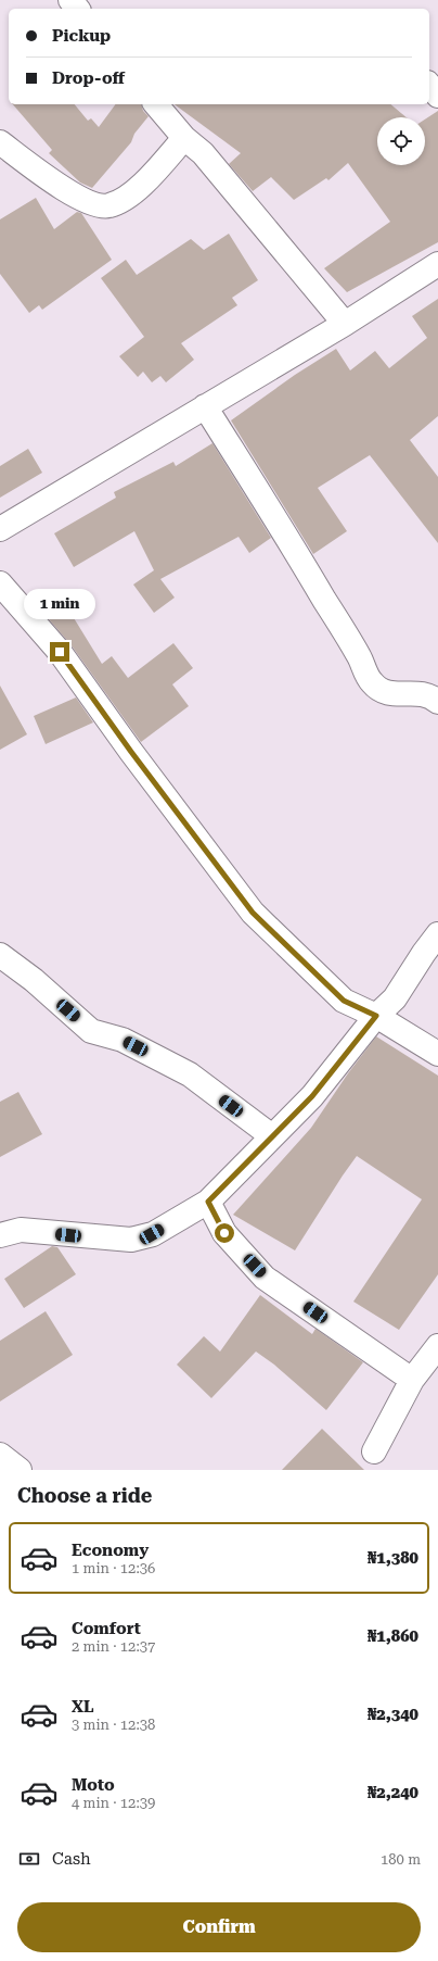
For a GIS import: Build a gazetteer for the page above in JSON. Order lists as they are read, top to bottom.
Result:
{
  "page": {
    "banner": ["Pickup", "Drop-off"],
    "bubble": "1 min",
    "heading": "Choose a ride",
    "list": [
      {
        "name": "Economy",
        "note": "1 min · 12:36",
        "value": "₦1,380"
      },
      {
        "name": "Comfort",
        "note": "2 min · 12:37",
        "value": "₦1,860"
      },
      {
        "name": "XL",
        "note": "3 min · 12:38",
        "value": "₦2,340"
      },
      {
        "name": "Moto",
        "note": "4 min · 12:39",
        "value": "₦2,240"
      }
    ],
    "pay": ["Cash", "180 m"],
    "buttons": "Confirm"
  }
}
